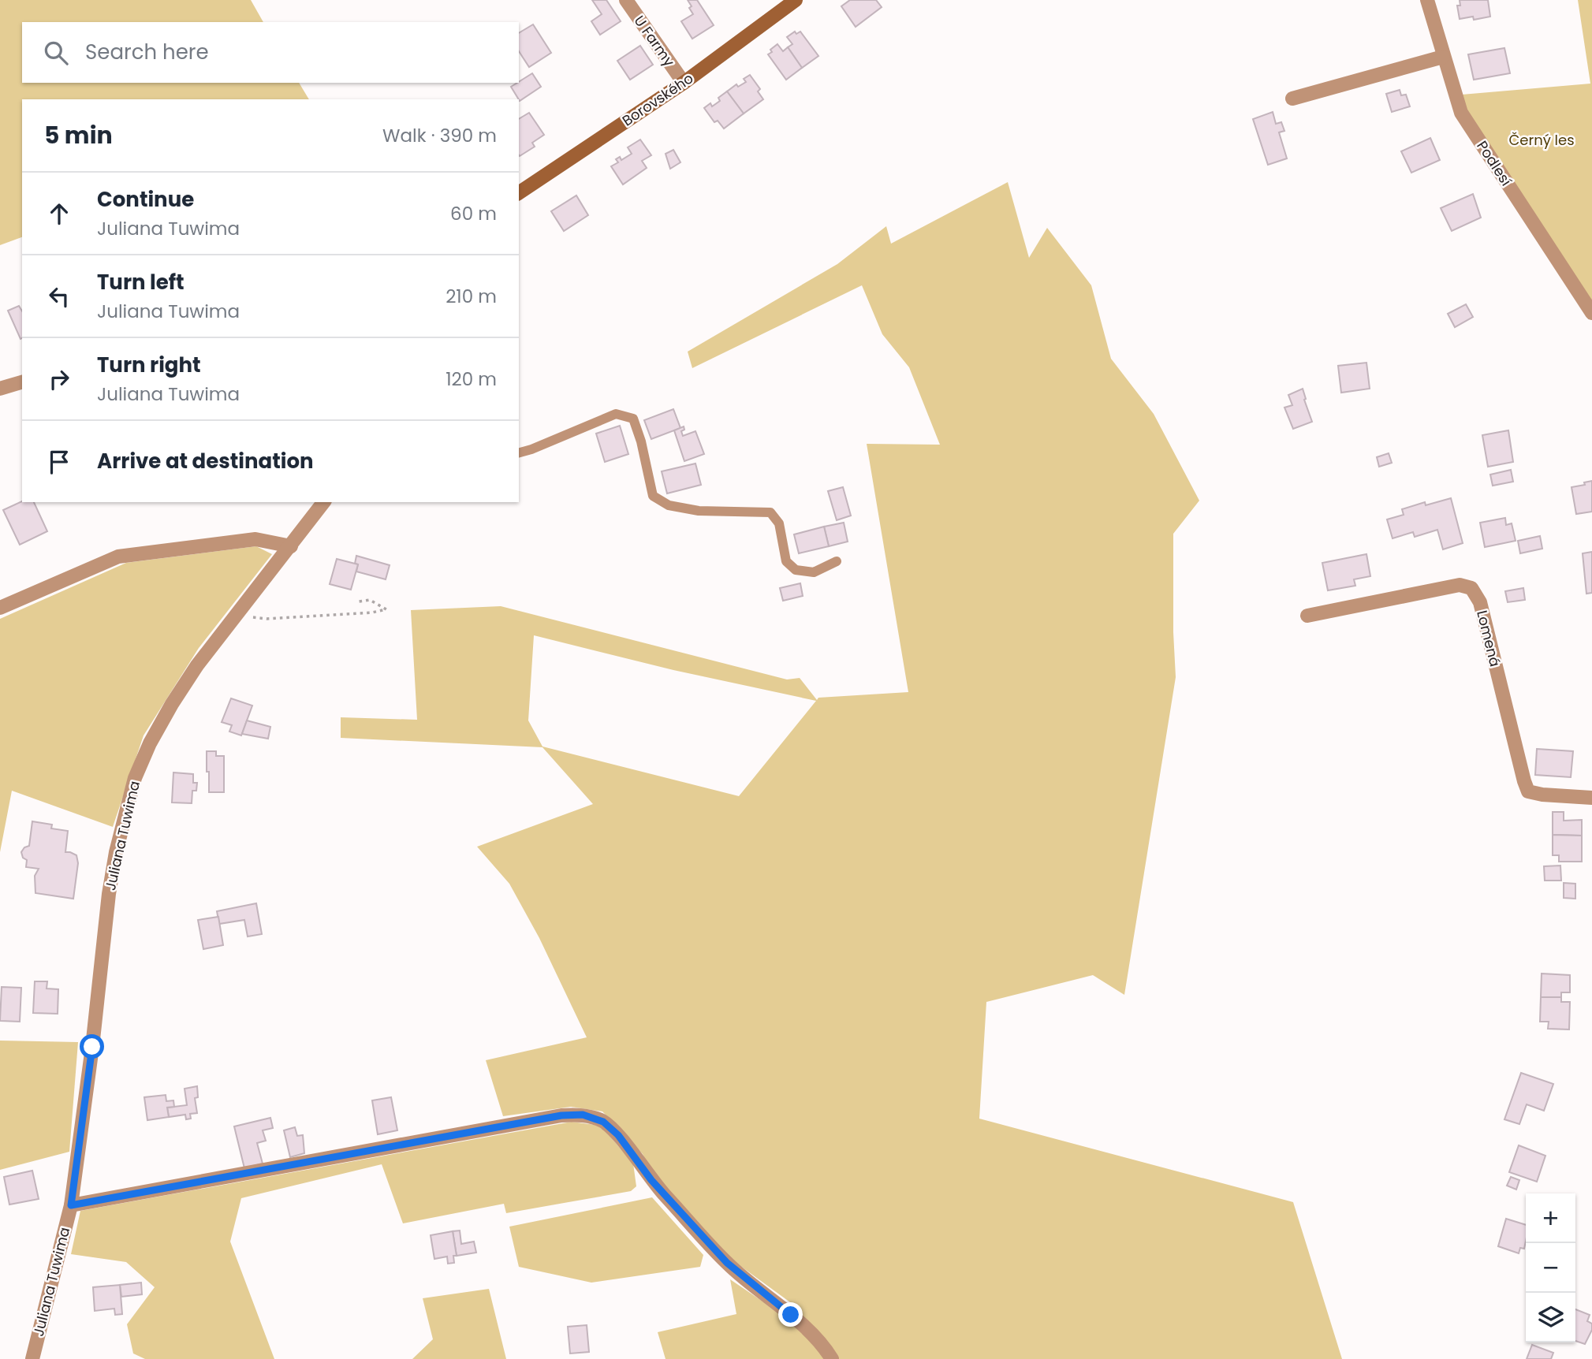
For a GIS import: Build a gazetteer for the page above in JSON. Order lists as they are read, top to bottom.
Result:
{
  "streets": {
    "main road": ["Borovského"],
    "street": [
      "U Farmy",
      "Podlesí",
      "Lomená",
      "Juliana Tuwima"
    ]
  },
  "crossings": [
    ["U Farmy", "Borovského"]
  ],
  "parks": ["Černý les"],
  "page": {
    "search": "Search here",
    "heading": ["5 min", "Walk · 390 m"],
    "list": [
      ["Continue", "Juliana Tuwima", "60 m"],
      ["Turn left", "Juliana Tuwima", "210 m"],
      ["Turn right", "Juliana Tuwima", "120 m"],
      "Arrive at destination"
    ],
    "map_buttons": ["+", "−"]
  }
}
